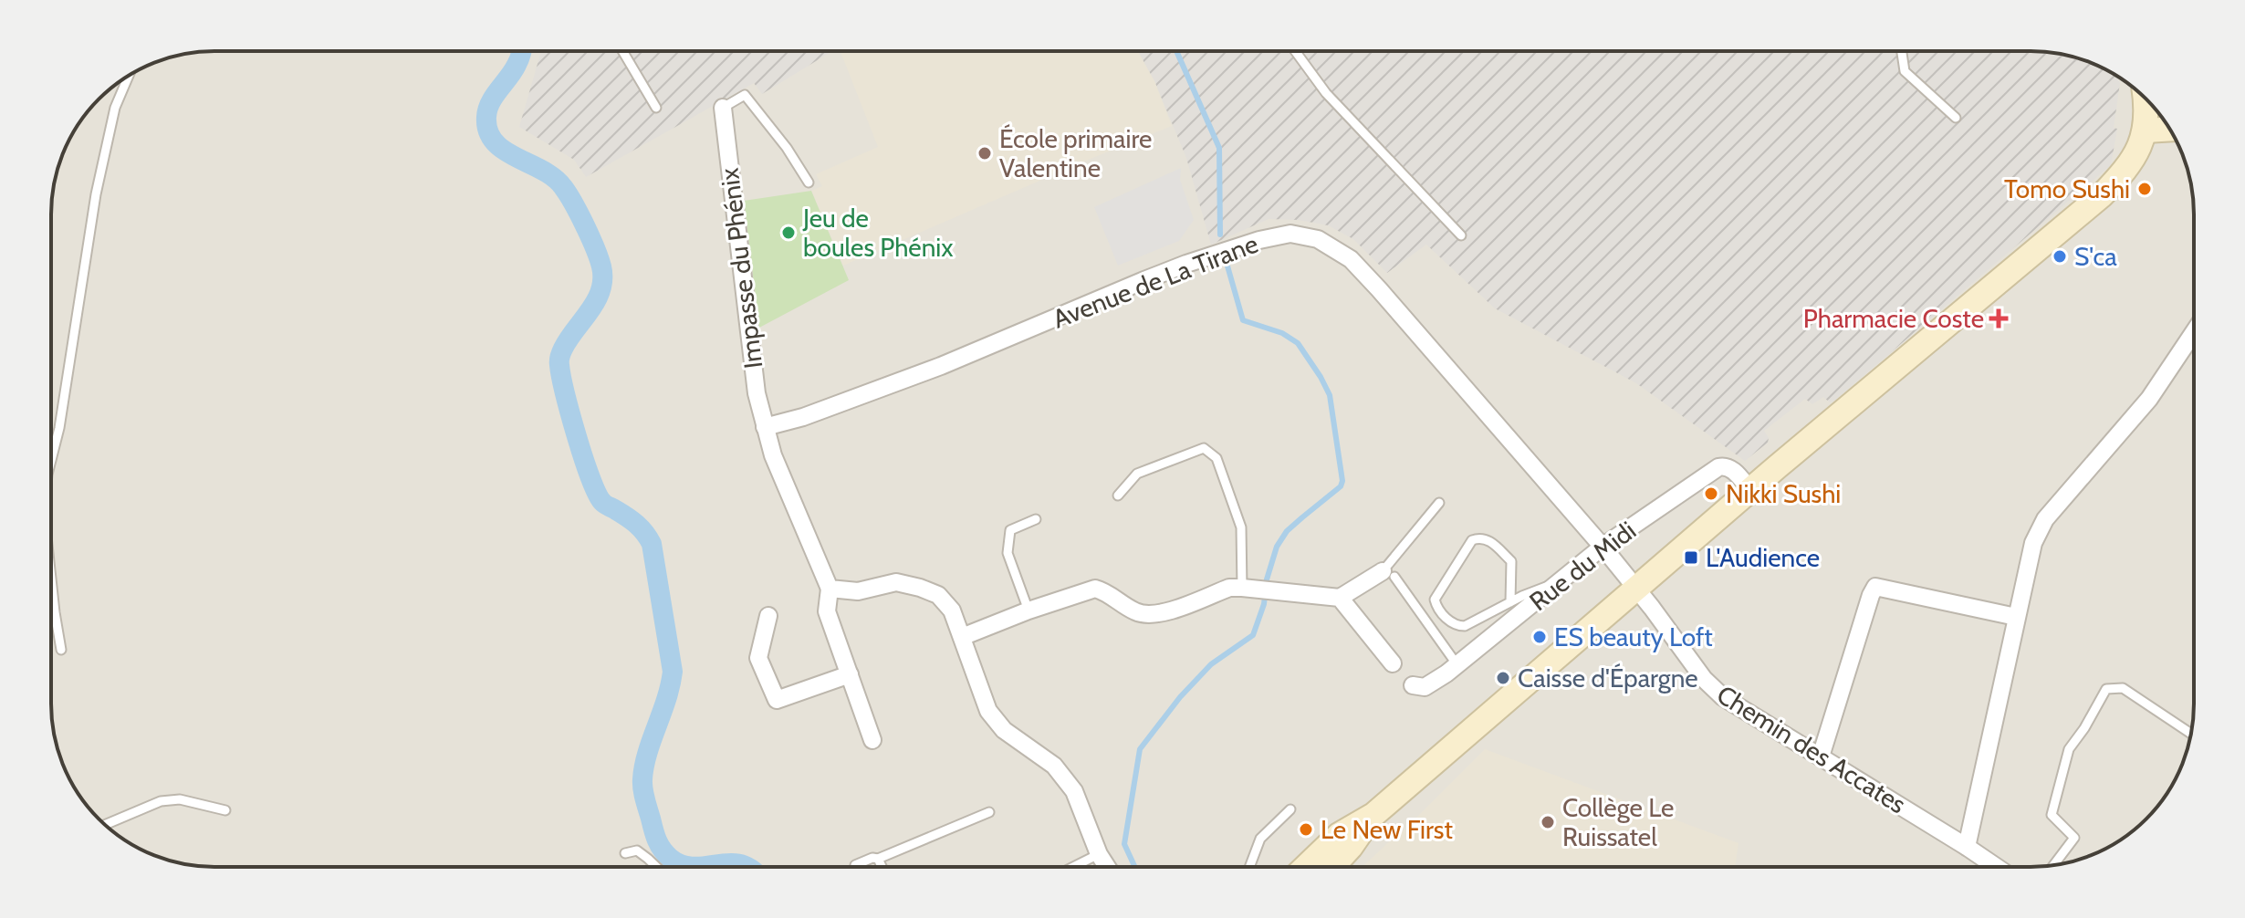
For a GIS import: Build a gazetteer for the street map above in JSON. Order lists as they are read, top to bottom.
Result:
{
  "streets": {
    "street": [
      "Impasse du Phénix",
      "Avenue de La Tirane",
      "Rue du Midi",
      "Chemin des Accates"
    ]
  },
  "crossings": [
    ["Impasse du Phénix", "Avenue de La Tirane"],
    ["Avenue de La Tirane", "Rue du Midi"],
    ["Avenue de La Tirane", "Chemin des Accates"]
  ],
  "places": {
    "other": [
      "École primaire Valentine",
      "Tomo Sushi",
      "Jeu de boules Phénix",
      "S'ca",
      "Nikki Sushi",
      "ES beauty Loft",
      "Caisse d'Épargne",
      "Collège Le Ruissatel",
      "Le New First"
    ],
    "health": ["Pharmacie Coste"],
    "transit": ["L'Audience"]
  }
}
